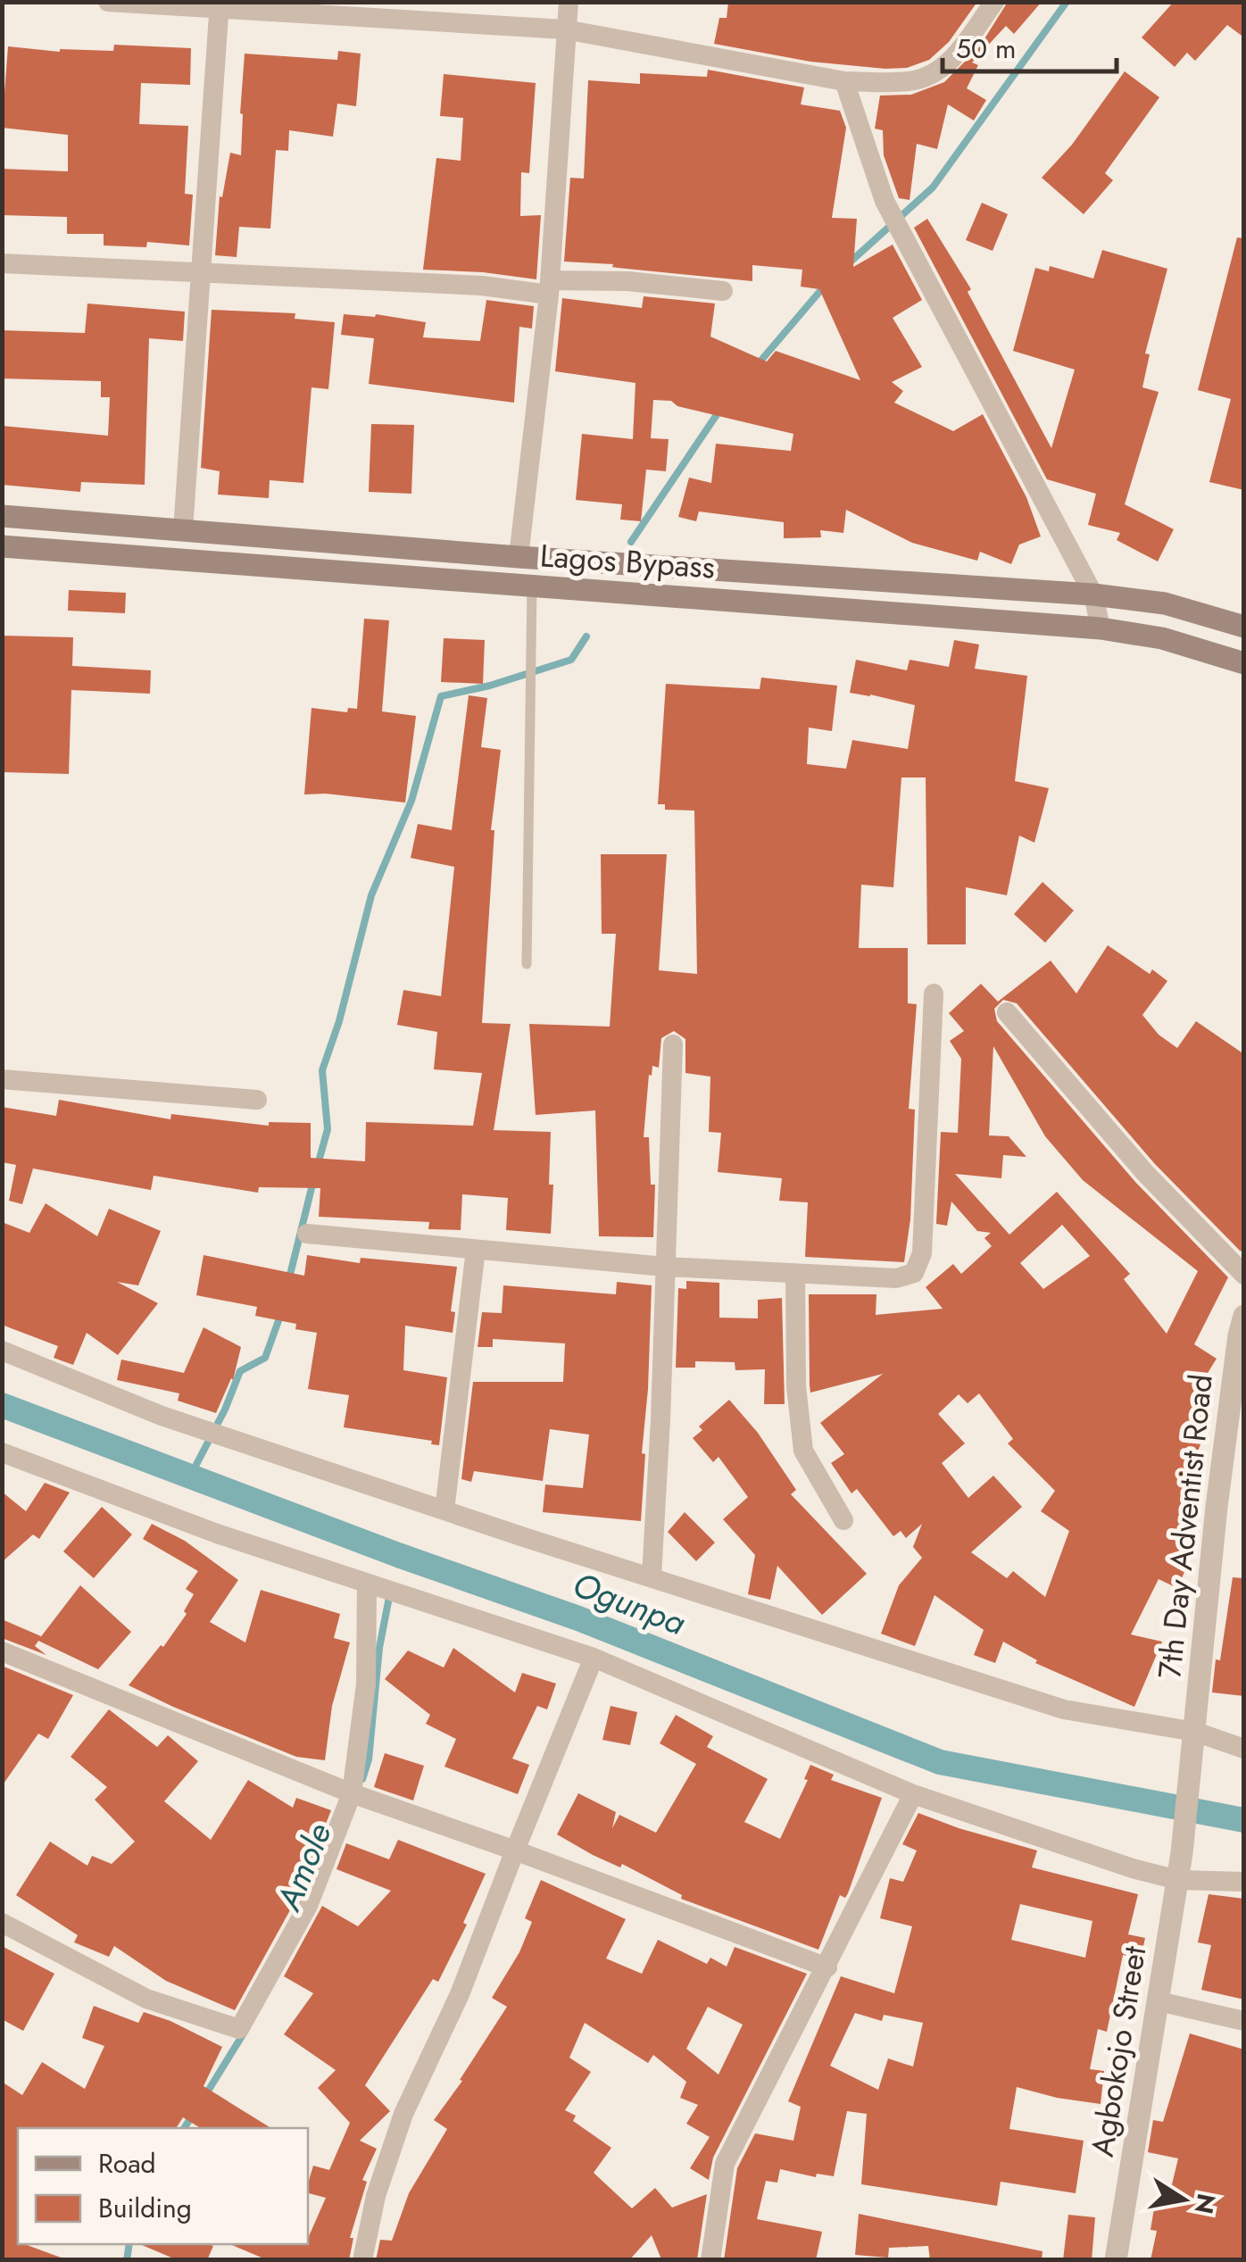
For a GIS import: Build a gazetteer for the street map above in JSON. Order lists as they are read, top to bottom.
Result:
{
  "streets": {
    "main road": ["Lagos Bypass"],
    "street": ["7th Day Adventist Road", "Agbokojo Street"]
  },
  "crossings": [
    ["7th Day Adventist Road", "Agbokojo Street"]
  ],
  "water": ["Ogunpa", "Amole"],
  "legend": ["Road", "Building"],
  "scale_bar": "50 m",
  "north": "right"
}
